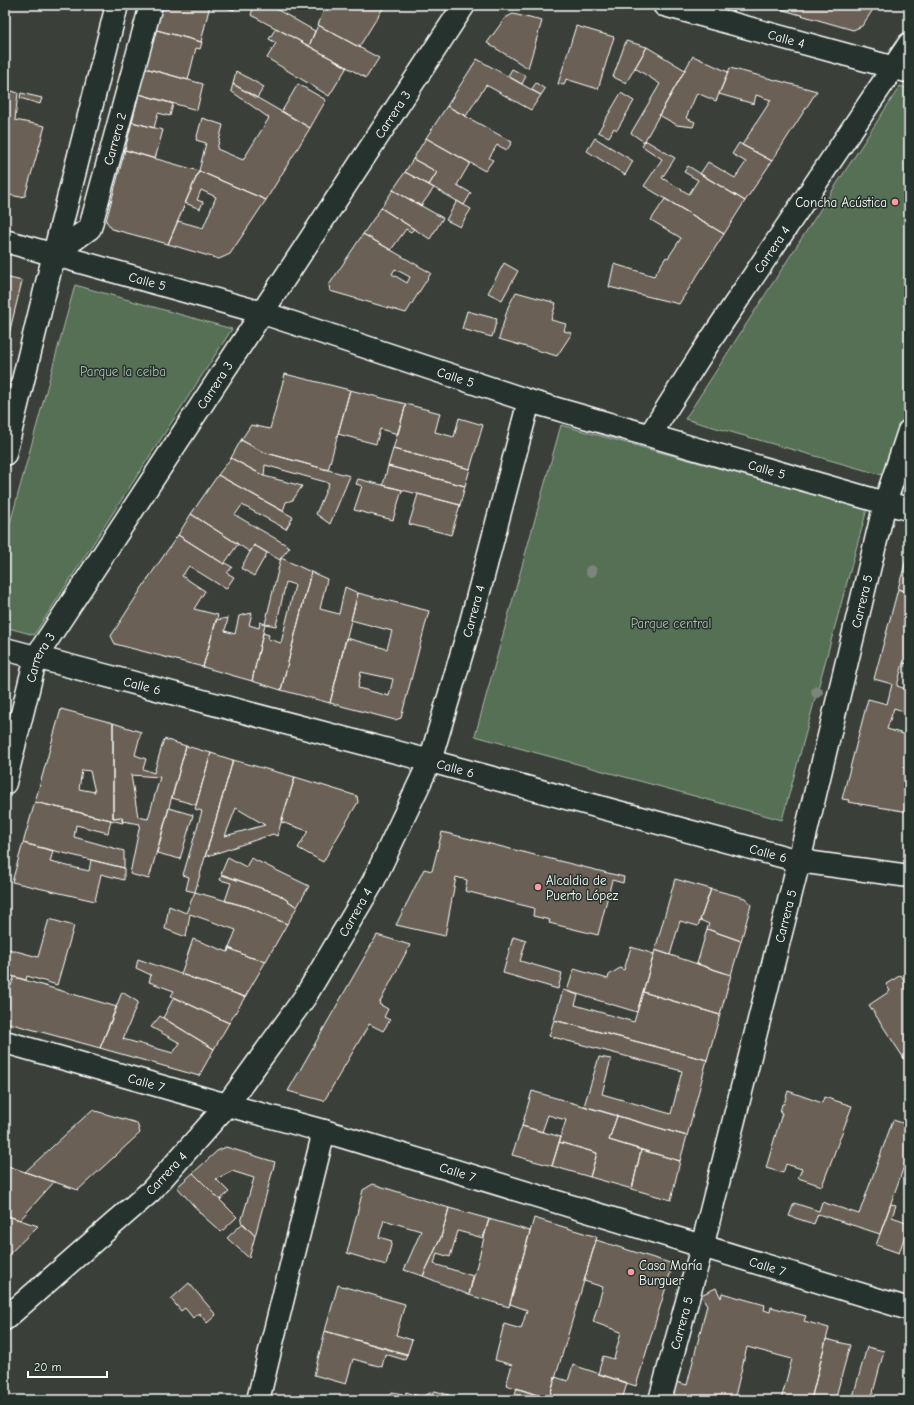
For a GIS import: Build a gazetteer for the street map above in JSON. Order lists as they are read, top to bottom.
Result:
{
  "streets": {
    "street": [
      "Calle 4",
      "Carrera 3",
      "Carrera 2",
      "Carrera 4",
      "Calle 5",
      "Carrera 5",
      "Calle 6",
      "Calle 7"
    ]
  },
  "crossings": [
    ["Calle 4", "Carrera 4"],
    ["Carrera 3", "Calle 5"],
    ["Carrera 3", "Calle 6"],
    ["Carrera 2", "Calle 5"],
    ["Carrera 4", "Calle 5"],
    ["Carrera 4", "Calle 6"],
    ["Carrera 4", "Calle 7"],
    ["Calle 5", "Carrera 5"],
    ["Carrera 5", "Calle 6"],
    ["Carrera 5", "Calle 7"]
  ],
  "parks": ["Parque la ceiba", "Parque central"],
  "places": ["Concha Acústica", "Alcaldia de Puerto López", "Casa María Burguer"],
  "scale_bar": "20 m"
}
